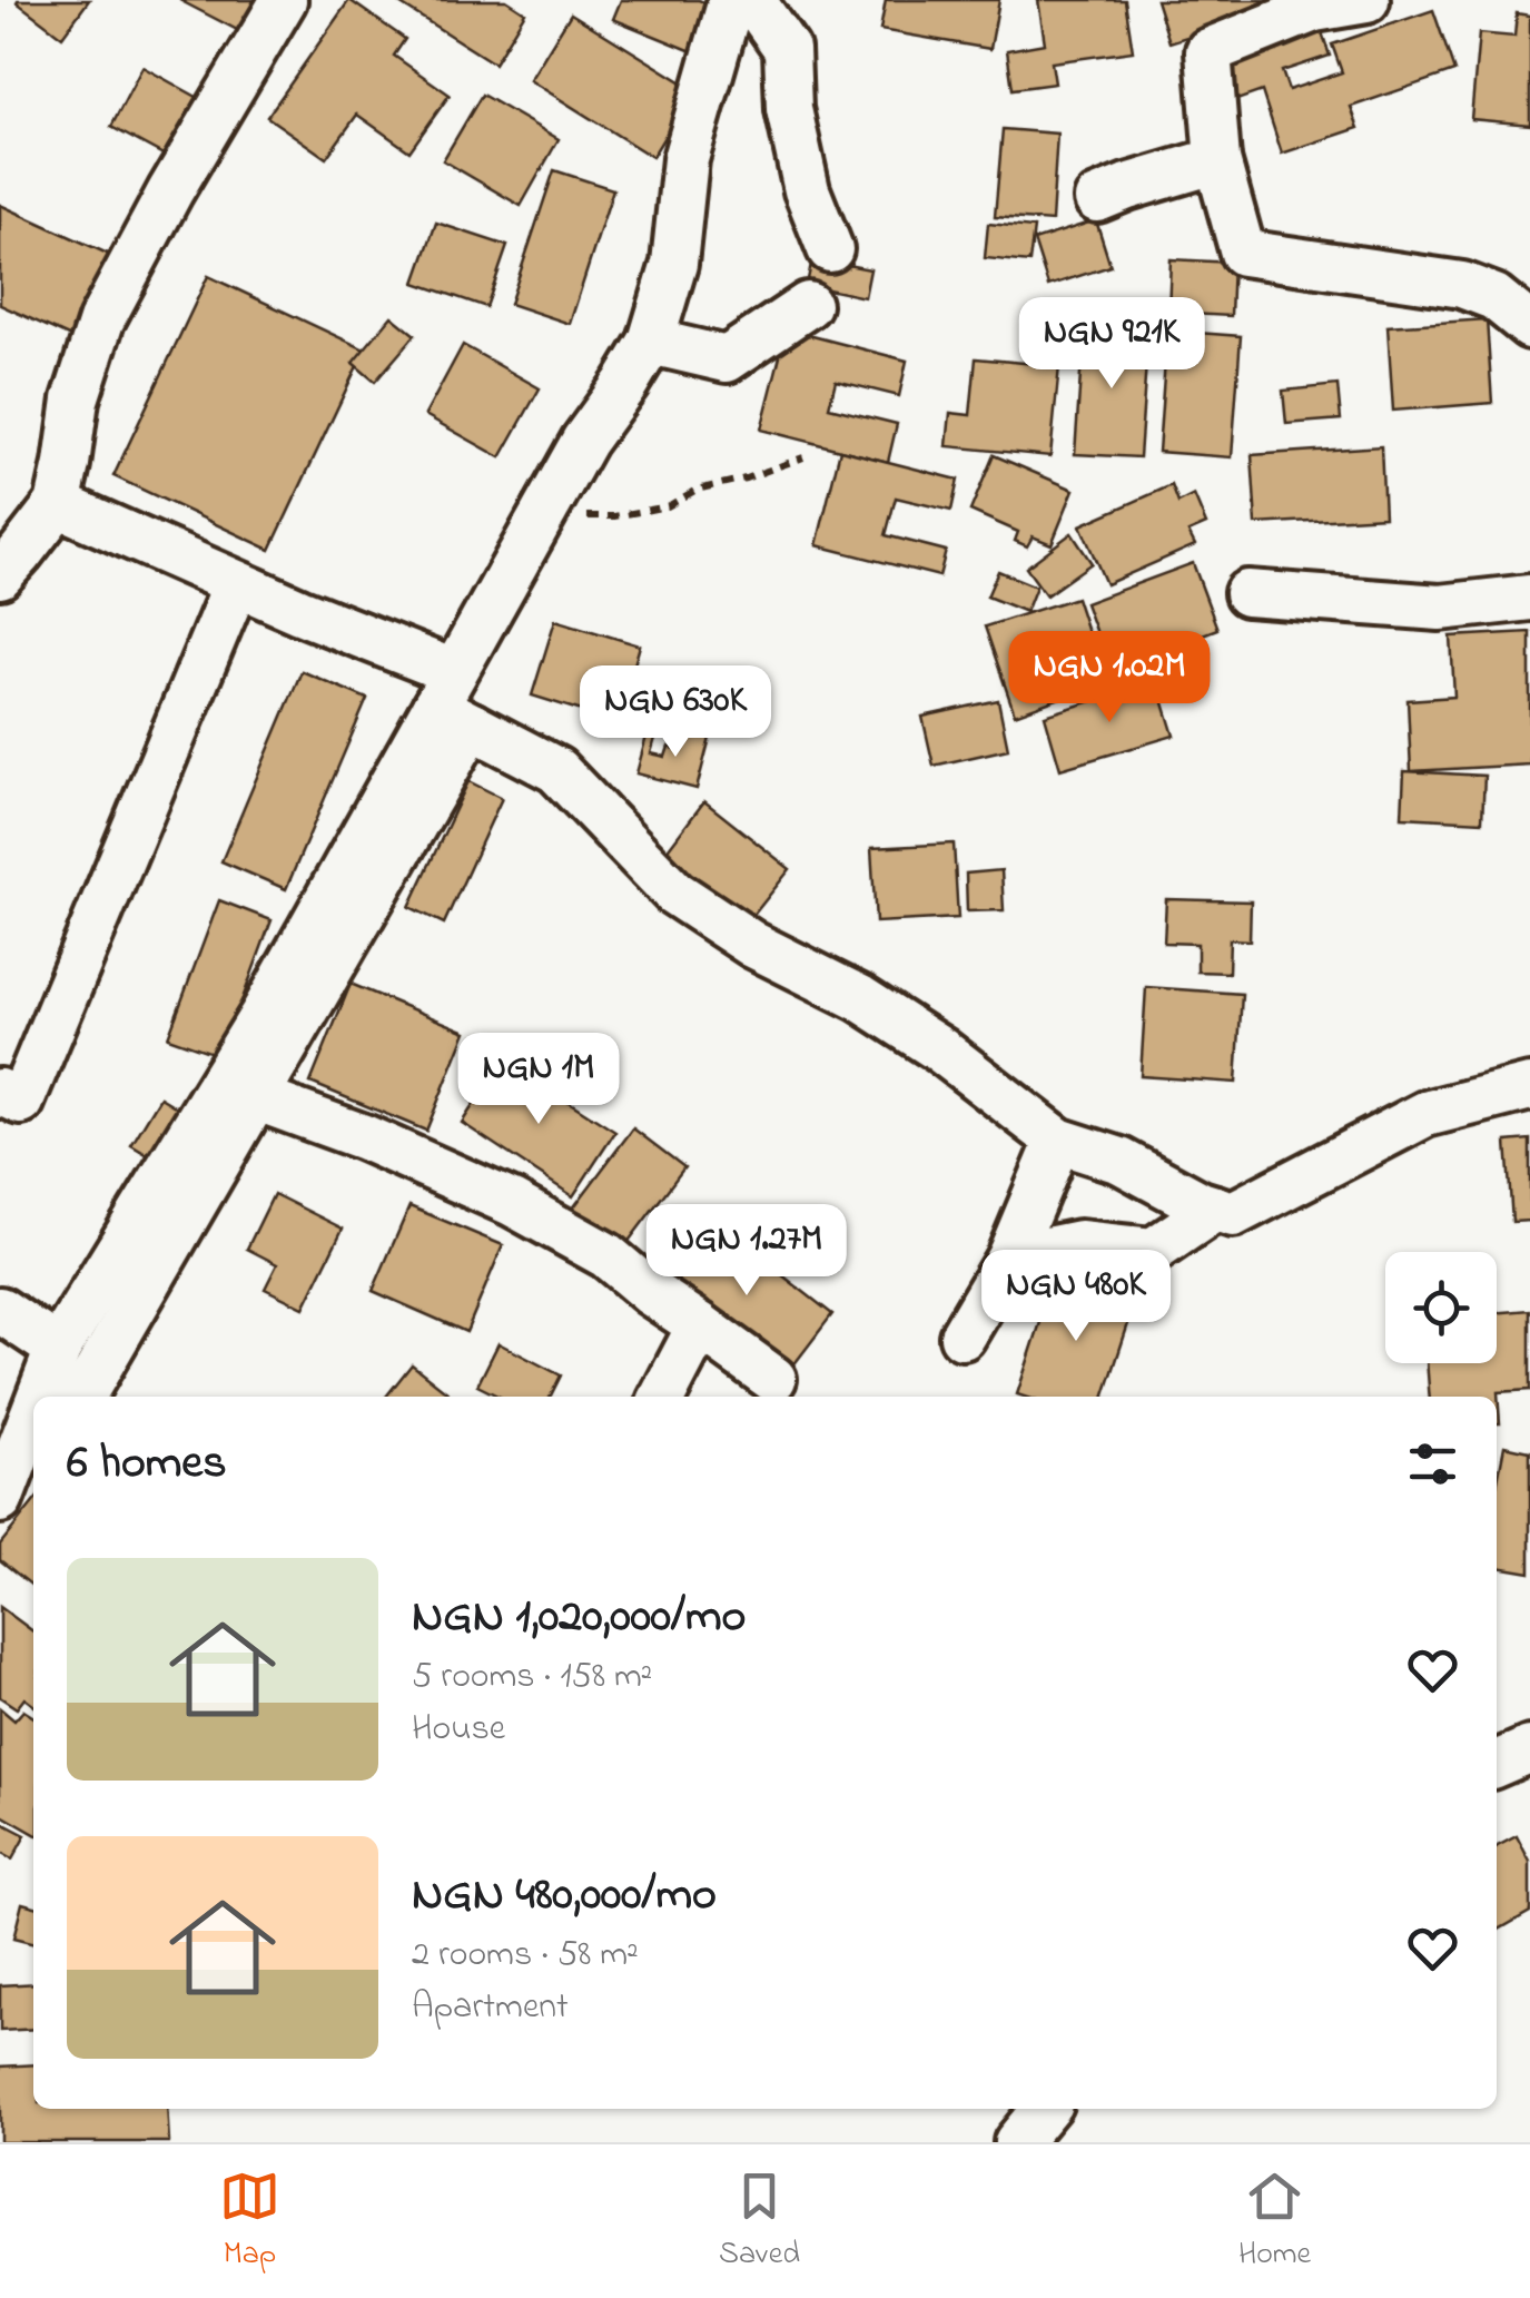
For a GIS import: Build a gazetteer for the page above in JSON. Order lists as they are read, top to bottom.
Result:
{
  "page": {
    "price": [
      "NGN 921K",
      "NGN 1.02M",
      "NGN 630K",
      "NGN 1M",
      "NGN 1.27M",
      "NGN 480K"
    ],
    "heading": "6 homes",
    "list": [
      {
        "name": "NGN 1,020,000/mo",
        "note": "5 rooms · 158 m² · House"
      },
      {
        "name": "NGN 480,000/mo",
        "note": "2 rooms · 58 m² · Apartment"
      }
    ],
    "tabs": ["Map", "Saved", "Home"]
  }
}
